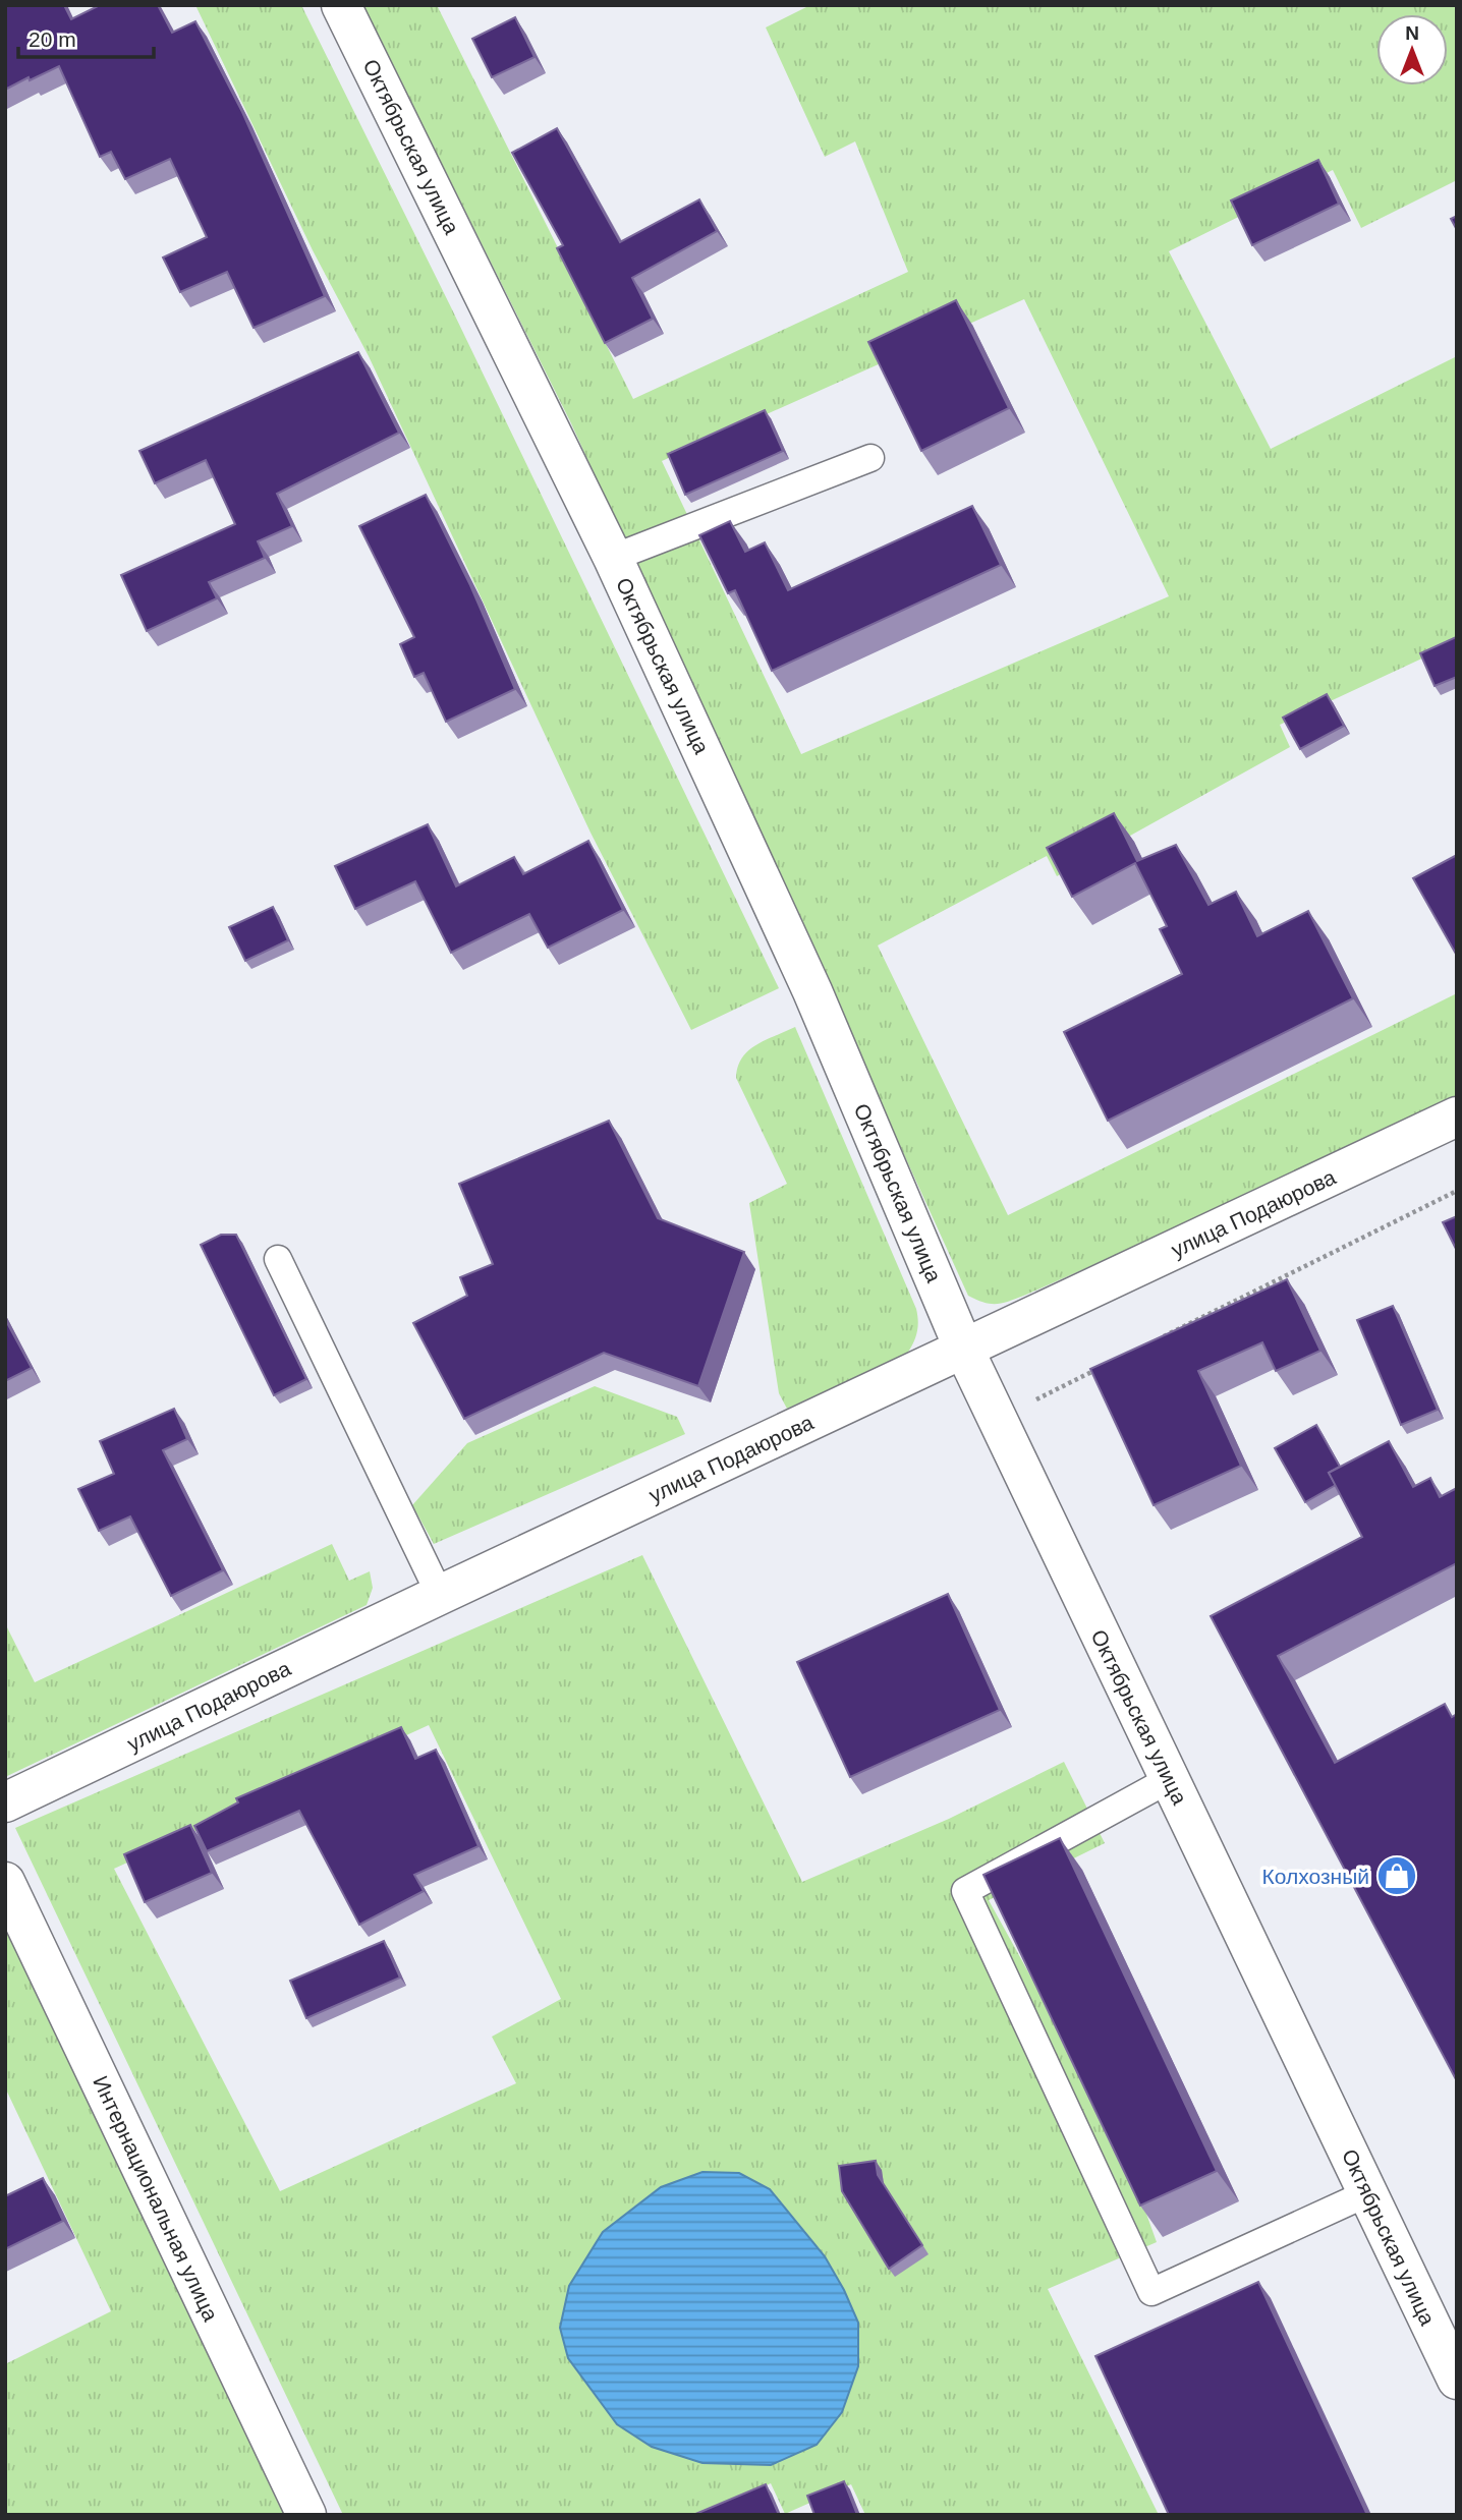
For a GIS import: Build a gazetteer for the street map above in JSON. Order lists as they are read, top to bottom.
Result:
{
  "streets": {
    "street": ["Октябрьская улица", "улица Подаюрова", "Интернациональная улица"]
  },
  "crossings": [
    ["Октябрьская улица", "улица Подаюрова"]
  ],
  "places": {
    "shop": ["Колхозный"]
  },
  "scale_bar": "20 m",
  "north": "top"
}
